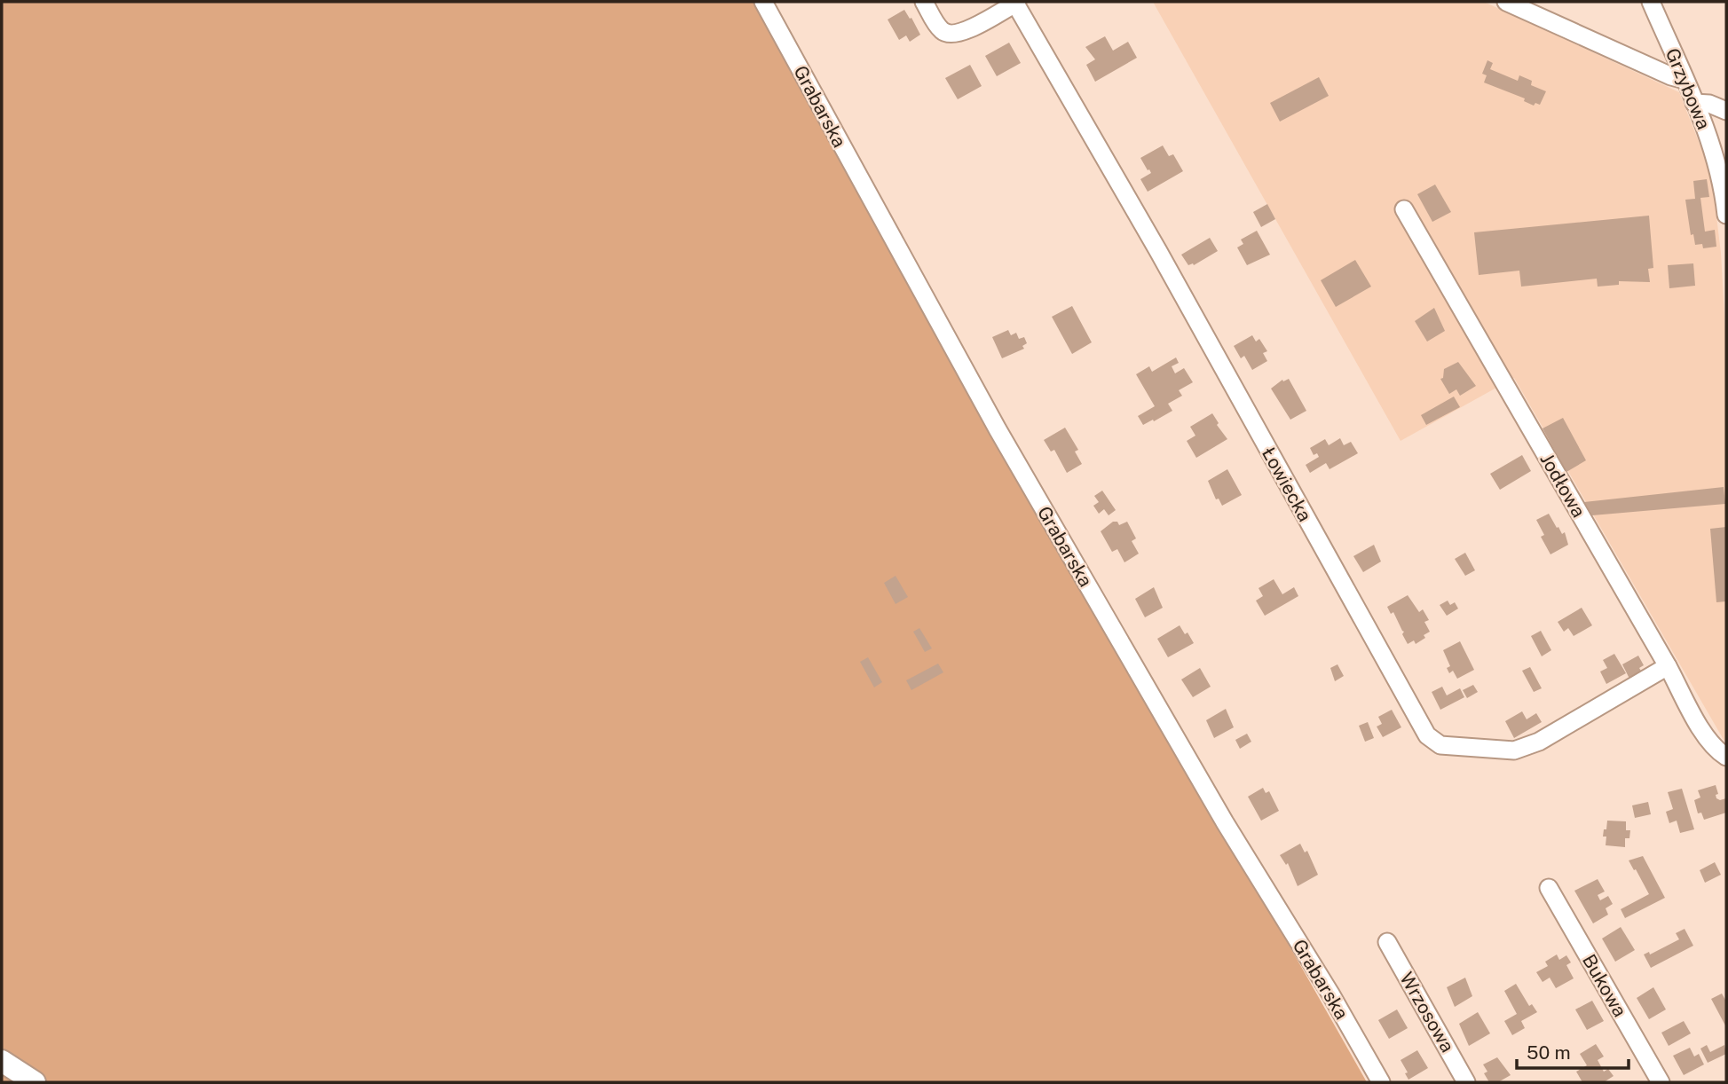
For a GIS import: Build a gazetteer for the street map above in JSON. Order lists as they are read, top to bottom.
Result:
{
  "streets": {
    "street": [
      "Grzybowa",
      "Grabarska",
      "Łowiecka",
      "Jodłowa",
      "Bukowa",
      "Wrzosowa"
    ]
  },
  "crossings": [
    ["Łowiecka", "Jodłowa"]
  ],
  "scale_bar": "50 m"
}
